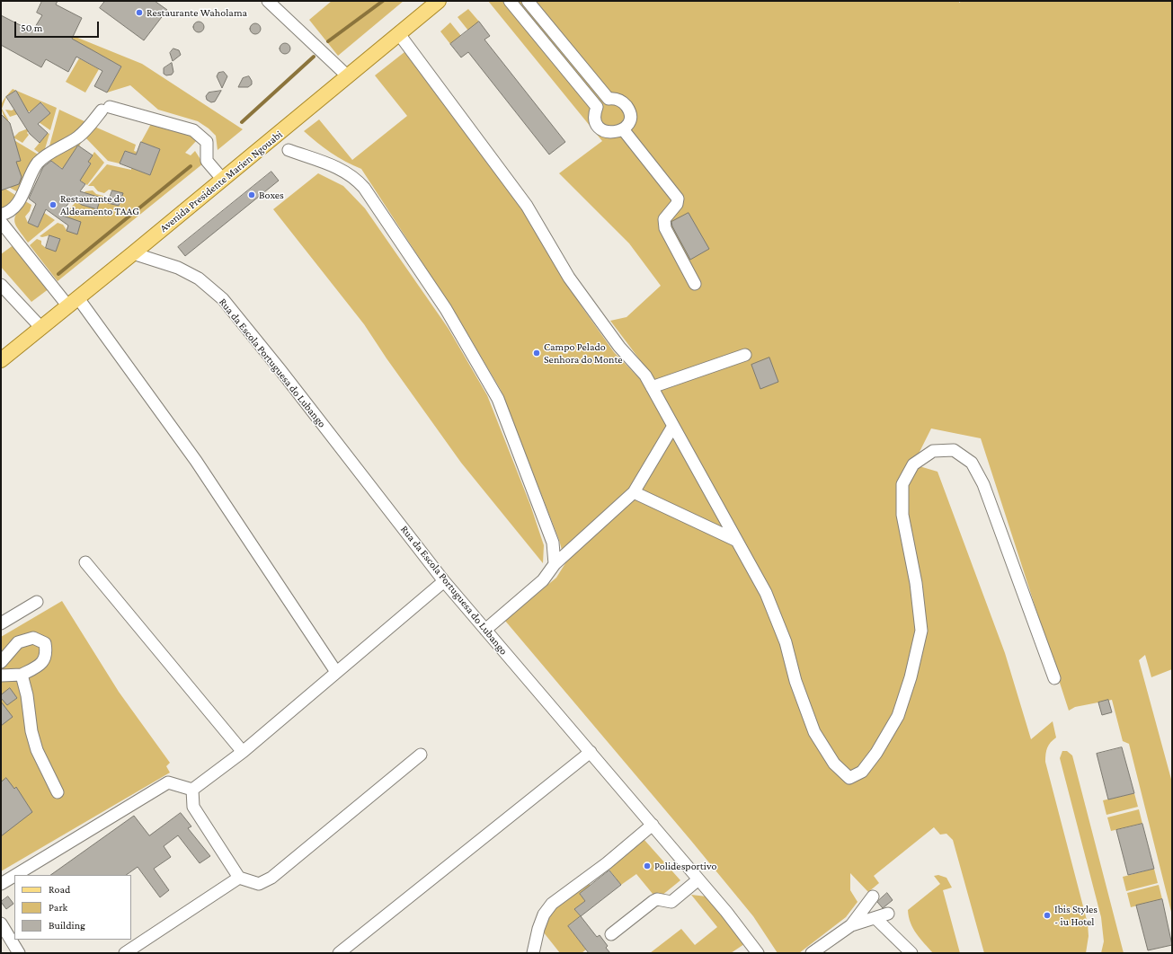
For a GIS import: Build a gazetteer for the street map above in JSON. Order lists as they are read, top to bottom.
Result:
{
  "streets": {
    "main road": ["Avenida Presidente Marien Ngouabi"],
    "street": ["Rua da Escola Portuguesa do Lubango"]
  },
  "crossings": [
    ["Avenida Presidente Marien Ngouabi", "Rua da Escola Portuguesa do Lubango"]
  ],
  "places": [
    "Restaurante Waholama",
    "Boxes",
    "Restaurante do Aldeamento TAAG",
    "Campo Pelado Senhora do Monte",
    "Polidesportivo",
    "Ibis Styles - iu Hotel"
  ],
  "legend": ["Road", "Park", "Building"],
  "scale_bar": "50 m"
}
